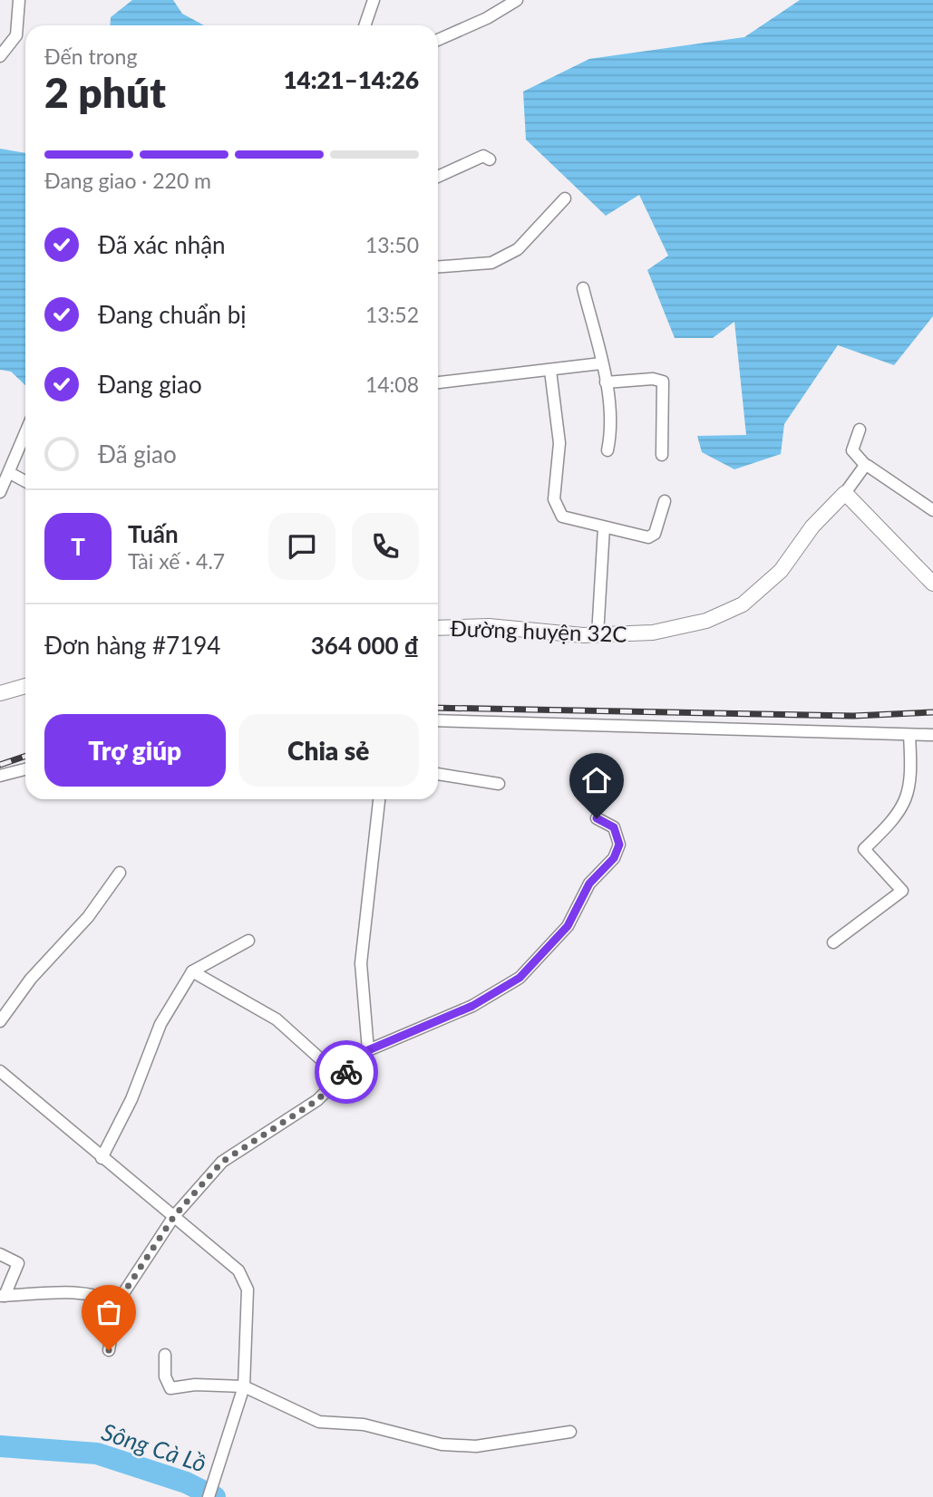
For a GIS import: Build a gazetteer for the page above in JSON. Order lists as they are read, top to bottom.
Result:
{
  "streets": {
    "street": ["Đường huyện 32C"]
  },
  "water": ["Sông Cà Lồ"],
  "page": {
    "heading": ["2 phút", "Đến trong", "14:21–14:26"],
    "panel": [
      "Tuấn",
      "Tài xế · 4.7",
      "Đơn hàng #7194",
      "364 000 ₫"
    ],
    "bar": "Đang giao · 220 m",
    "list": [
      ["Đã xác nhận", "13:50"],
      ["Đang chuẩn bị", "13:52"],
      ["Đang giao", "14:08"],
      "Đã giao"
    ],
    "round": "T",
    "buttons": ["Trợ giúp", "Chia sẻ"]
  }
}
